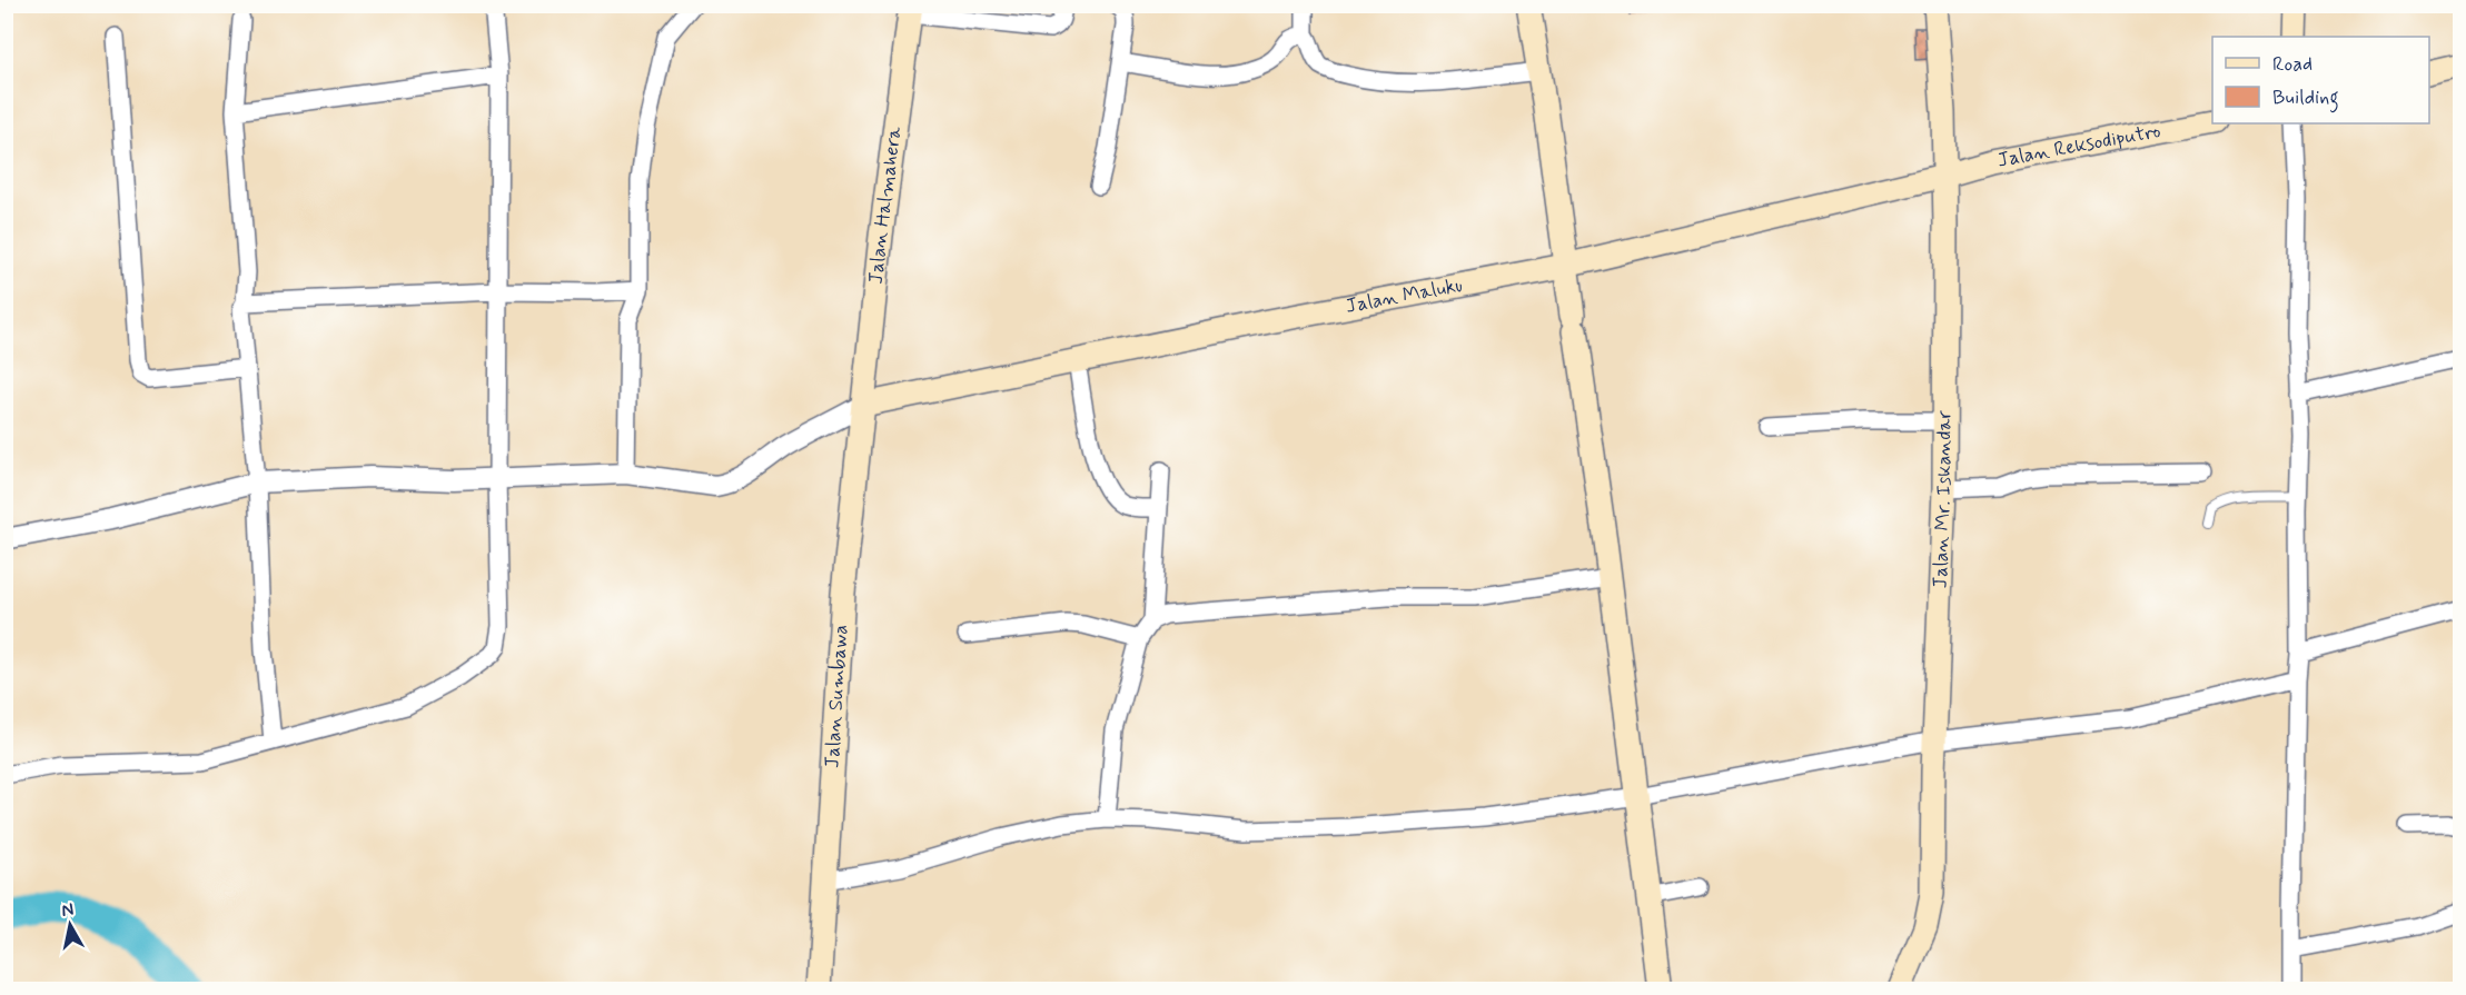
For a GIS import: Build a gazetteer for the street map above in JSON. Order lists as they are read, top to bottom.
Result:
{
  "streets": {
    "main road": [
      "Jalan Reksodiputro",
      "Jalan Halmahera",
      "Jalan Maluku",
      "Jalan Mr. Iskandar",
      "Jalan Sumbawa"
    ]
  },
  "crossings": [
    ["Jalan Reksodiputro", "Jalan Maluku"],
    ["Jalan Reksodiputro", "Jalan Mr. Iskandar"],
    ["Jalan Halmahera", "Jalan Maluku"],
    ["Jalan Halmahera", "Jalan Sumbawa"],
    ["Jalan Maluku", "Jalan Mr. Iskandar"],
    ["Jalan Maluku", "Jalan Sumbawa"]
  ],
  "legend": ["Road", "Building"],
  "north": "top"
}
